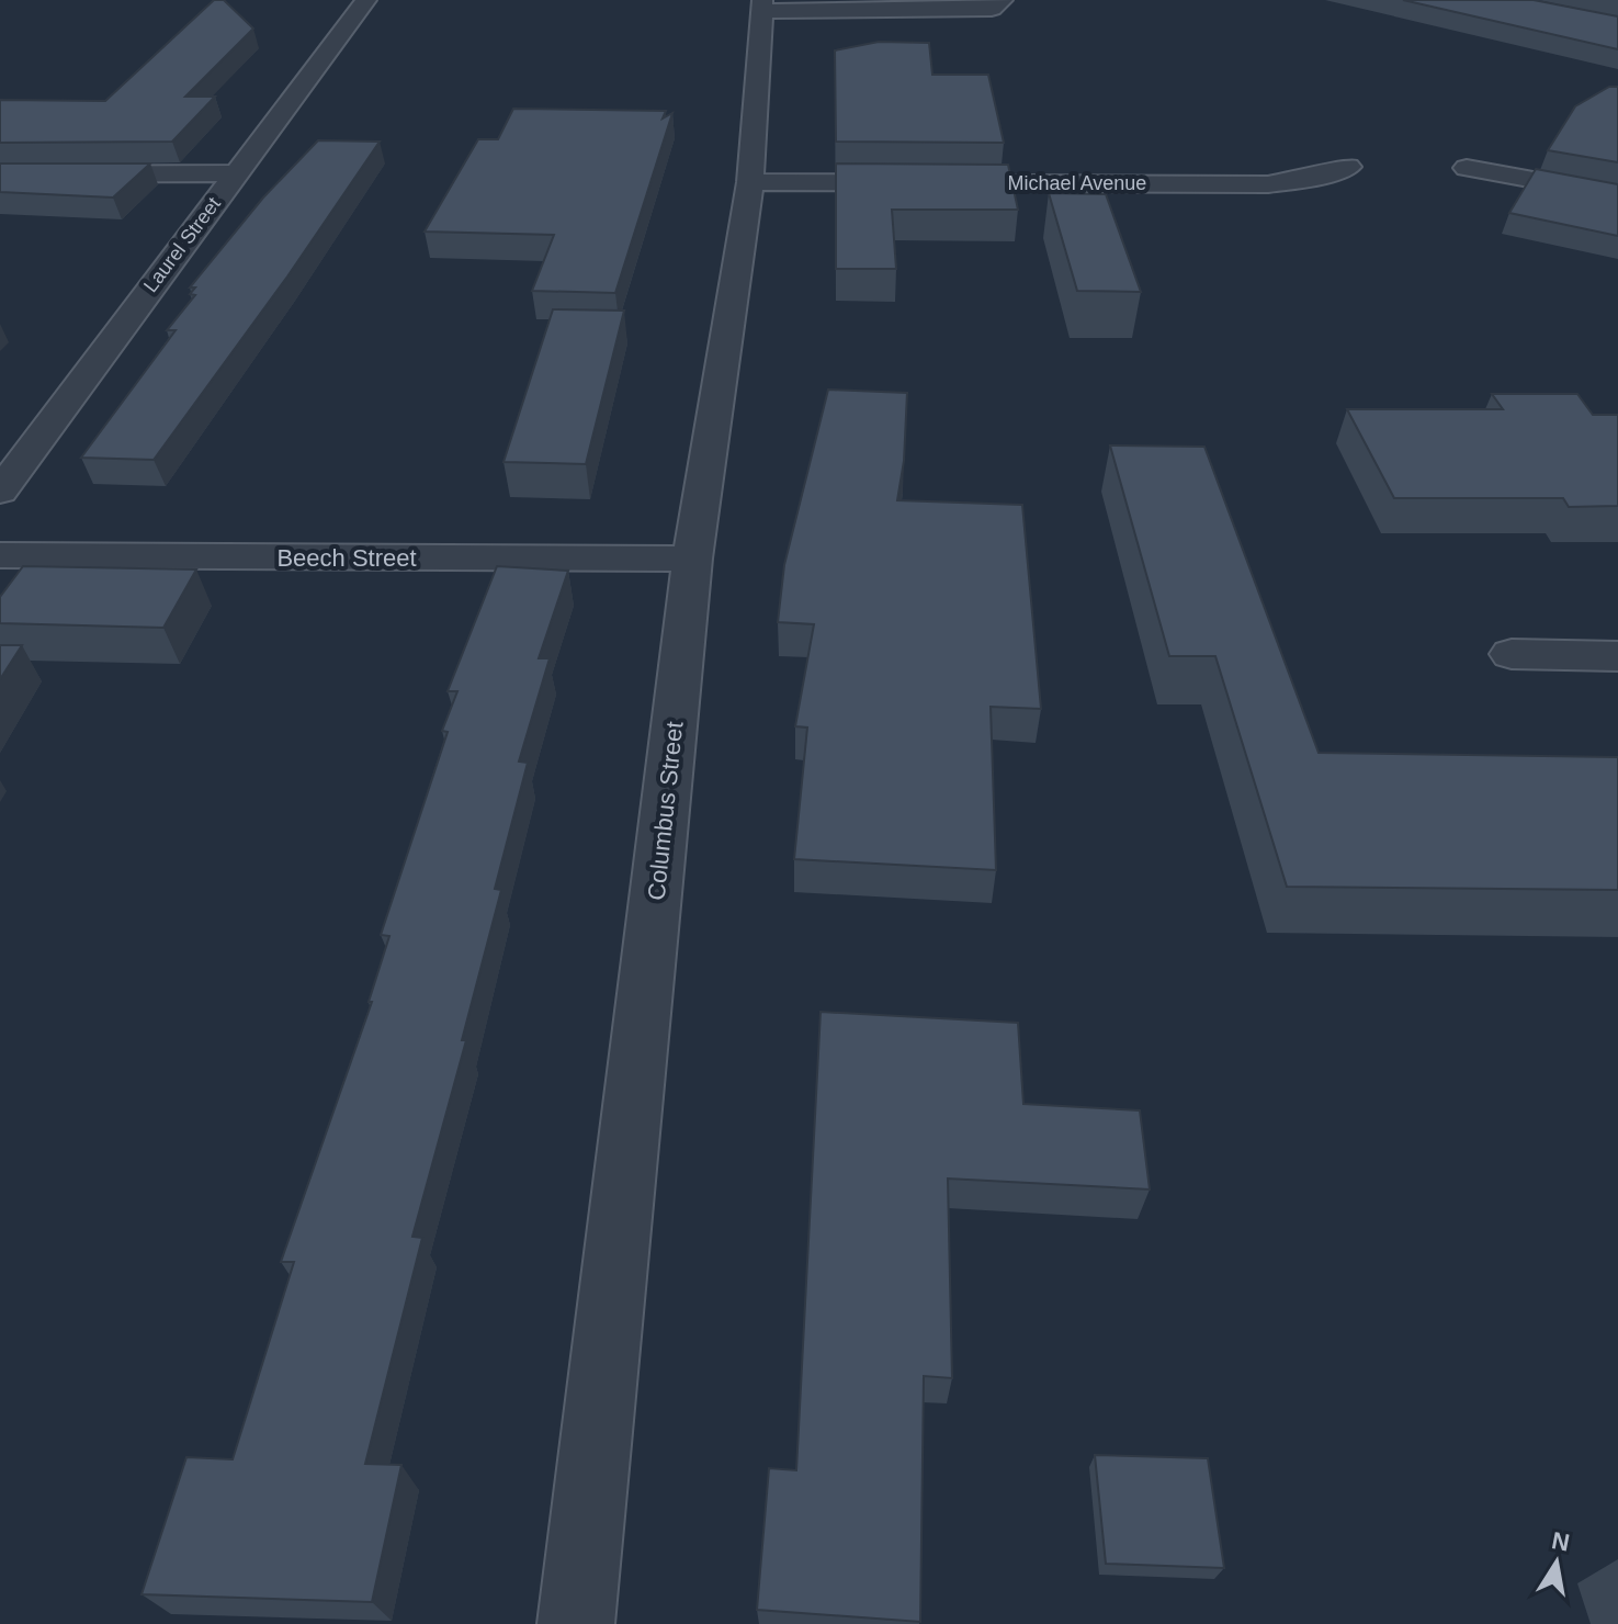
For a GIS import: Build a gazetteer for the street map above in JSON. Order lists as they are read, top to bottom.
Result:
{
  "streets": {
    "street": [
      "Michael Avenue",
      "Laurel Street",
      "Beech Street",
      "Columbus Street"
    ]
  },
  "crossings": [
    ["Michael Avenue", "Columbus Street"],
    ["Beech Street", "Columbus Street"]
  ],
  "north": "top"
}
